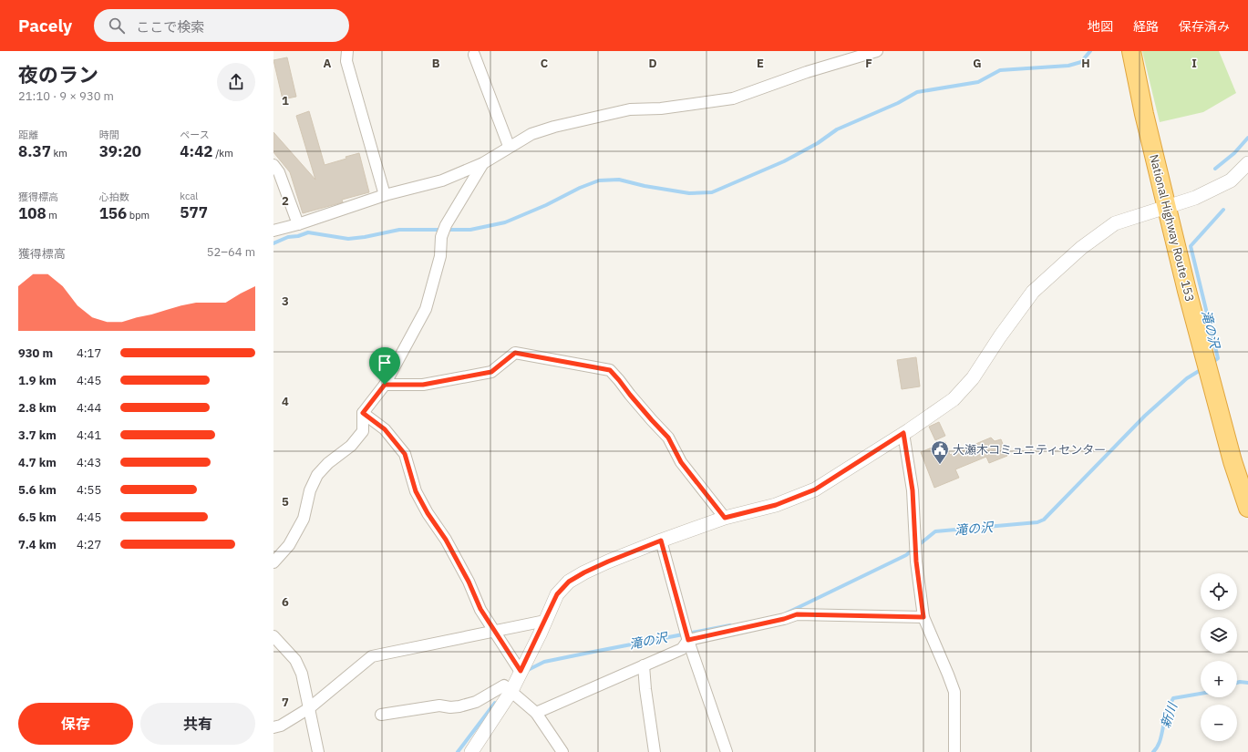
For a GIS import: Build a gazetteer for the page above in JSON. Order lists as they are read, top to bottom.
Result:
{
  "streets": {
    "highway": ["National Highway Route 153"]
  },
  "water": ["滝の沢", "新川"],
  "places": {
    "public building": ["大瀬木コミュニティセンター"]
  },
  "page": {
    "header": "Pacely",
    "search": "ここで検索",
    "nav": ["地図", "経路", "保存済み"],
    "heading": ["夜のラン", "21:10 · 9 × 930 m"],
    "stats": [
      ["距離", "8.37 km"],
      ["時間", "39:20"],
      ["ペース", "4:42 /km"],
      ["獲得標高", "108 m"],
      ["心拍数", "156 bpm"],
      ["kcal", "577"]
    ],
    "chart": ["獲得標高", "52–64 m"],
    "list": [
      {
        "name": "930 m",
        "note": "4:17"
      },
      {
        "name": "1.9 km",
        "note": "4:45"
      },
      {
        "name": "2.8 km",
        "note": "4:44"
      },
      {
        "name": "3.7 km",
        "note": "4:41"
      },
      {
        "name": "4.7 km",
        "note": "4:43"
      },
      {
        "name": "5.6 km",
        "note": "4:55"
      },
      {
        "name": "6.5 km",
        "note": "4:45"
      },
      {
        "name": "7.4 km",
        "note": "4:27"
      }
    ],
    "map_buttons": ["+", "−"],
    "buttons": ["保存", "共有"]
  },
  "grid": {
    "columns": [
      "A",
      "B",
      "C",
      "D",
      "E",
      "F",
      "G",
      "H",
      "I"
    ],
    "rows": [
      "1",
      "2",
      "3",
      "4",
      "5",
      "6",
      "7"
    ]
  }
}
